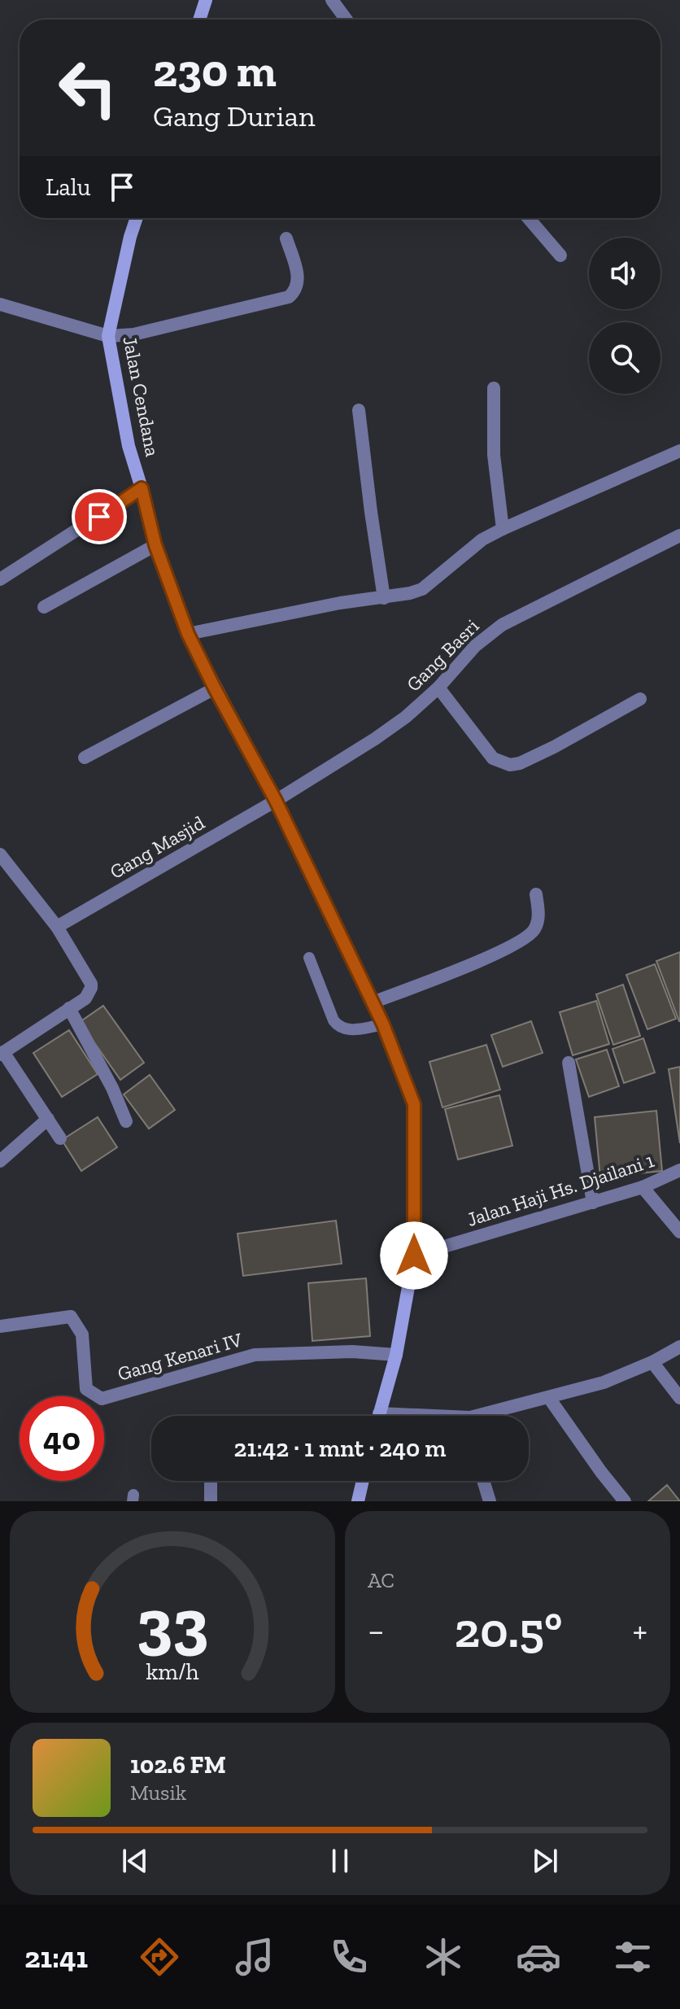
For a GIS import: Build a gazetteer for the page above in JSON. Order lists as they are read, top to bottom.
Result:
{
  "streets": {
    "street": [
      "Jalan Cendana",
      "Gang Basri",
      "Gang Masjid",
      "Jalan Haji Hs. Djailani 1",
      "Gang Kenari IV"
    ]
  },
  "crossings": [
    ["Jalan Cendana", "Gang Basri"],
    ["Jalan Cendana", "Gang Masjid"],
    ["Jalan Cendana", "Jalan Haji Hs. Djailani 1"],
    ["Jalan Cendana", "Gang Kenari IV"],
    ["Gang Basri", "Gang Masjid"]
  ],
  "page": {
    "turn": ["230 m", "Gang Durian"],
    "then": "Lalu",
    "limit": "40",
    "trip": "21:42 · 1 mnt · 240 m",
    "tile": "AC",
    "heat": ["−", "20.5°", "+"],
    "song": ["102.6 FM", "Musik"],
    "tabs": "21:41",
    "gauge": ["33", "km/h"]
  }
}
